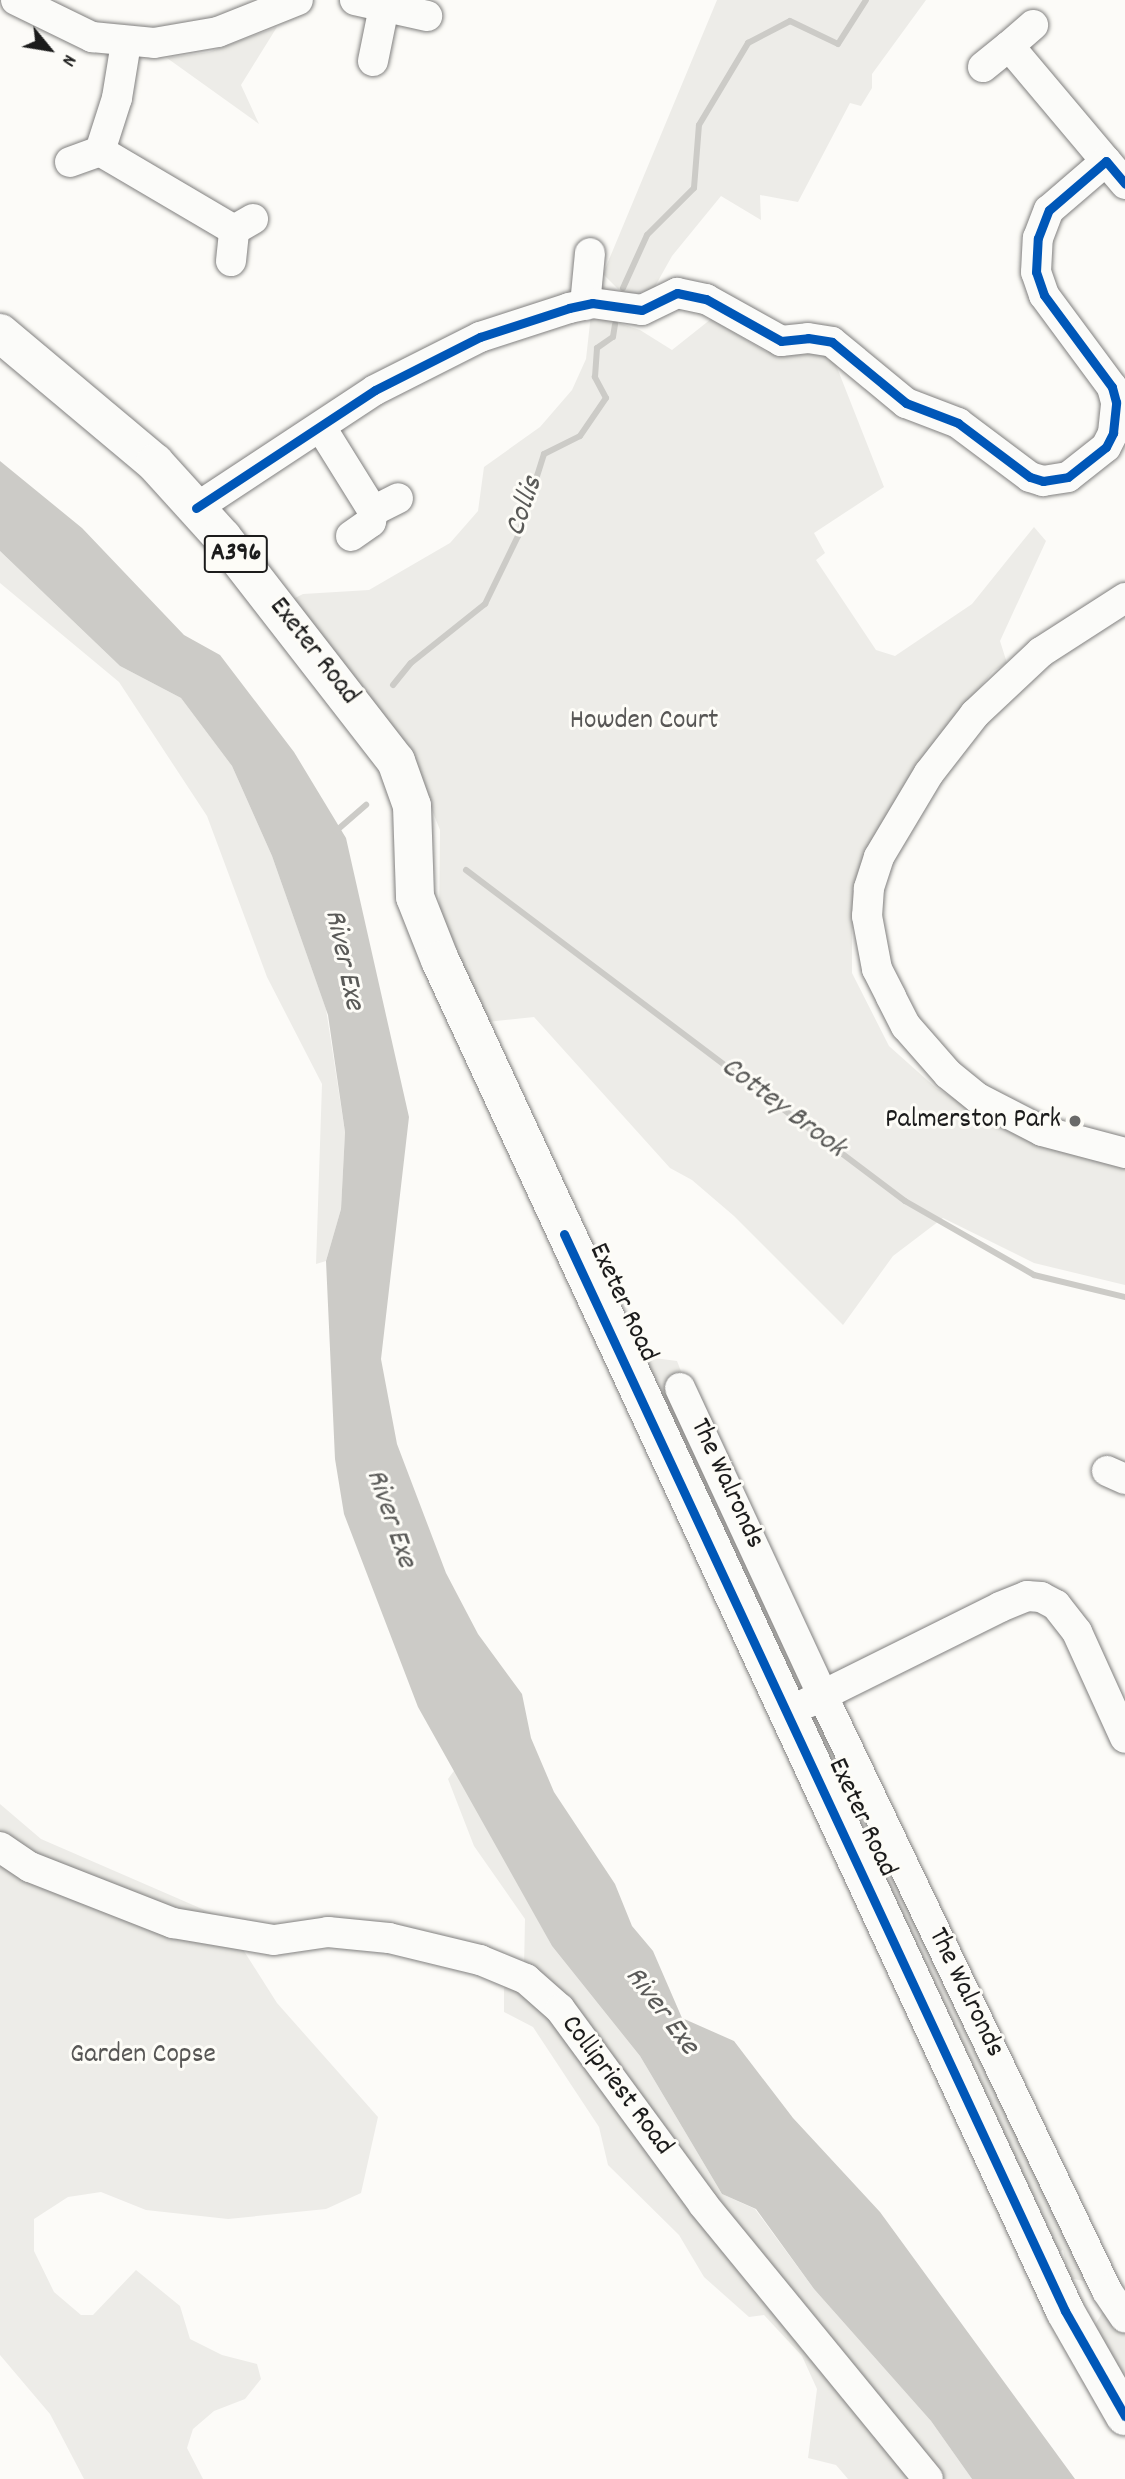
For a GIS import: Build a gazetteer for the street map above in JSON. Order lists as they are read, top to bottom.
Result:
{
  "streets": {
    "main road": ["A396", "Exeter Road"],
    "street": ["The Walronds", "Collipriest Road"]
  },
  "water": ["Collis", "River Exe", "Cottey Brook"],
  "parks": ["Howden Court", "Garden Copse"],
  "places": ["Palmerston Park"],
  "north": "bottom right"
}
